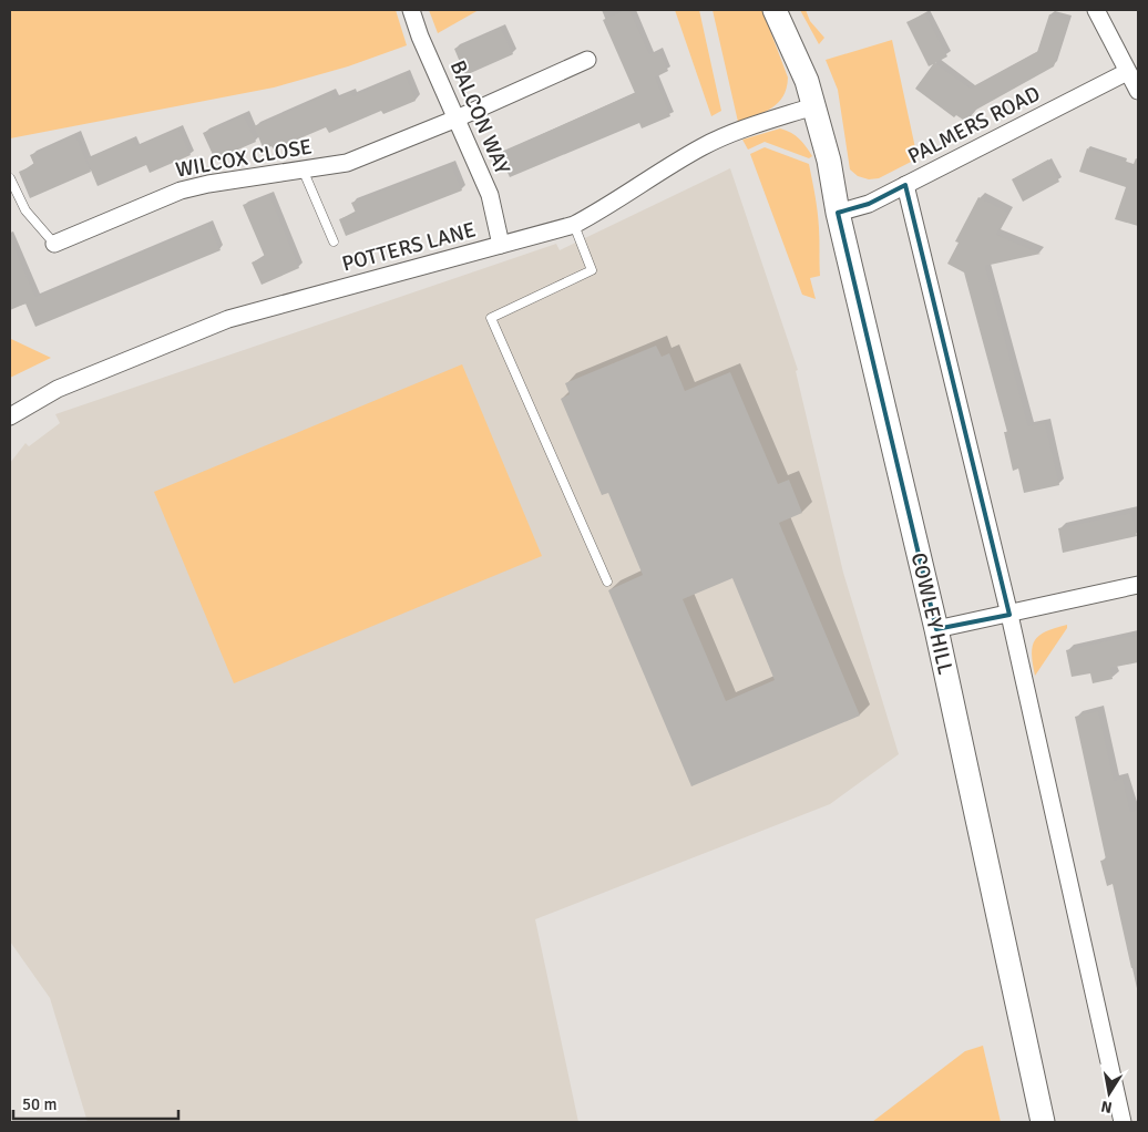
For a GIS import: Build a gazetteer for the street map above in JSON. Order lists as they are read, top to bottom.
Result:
{
  "streets": {
    "main road": ["COWLEY HILL"],
    "street": [
      "BALCON WAY",
      "PALMERS ROAD",
      "WILCOX CLOSE",
      "POTTERS LANE"
    ]
  },
  "crossings": [
    ["BALCON WAY", "WILCOX CLOSE"],
    ["BALCON WAY", "POTTERS LANE"],
    ["PALMERS ROAD", "COWLEY HILL"],
    ["POTTERS LANE", "COWLEY HILL"]
  ],
  "scale_bar": "50 m",
  "north": "bottom"
}
